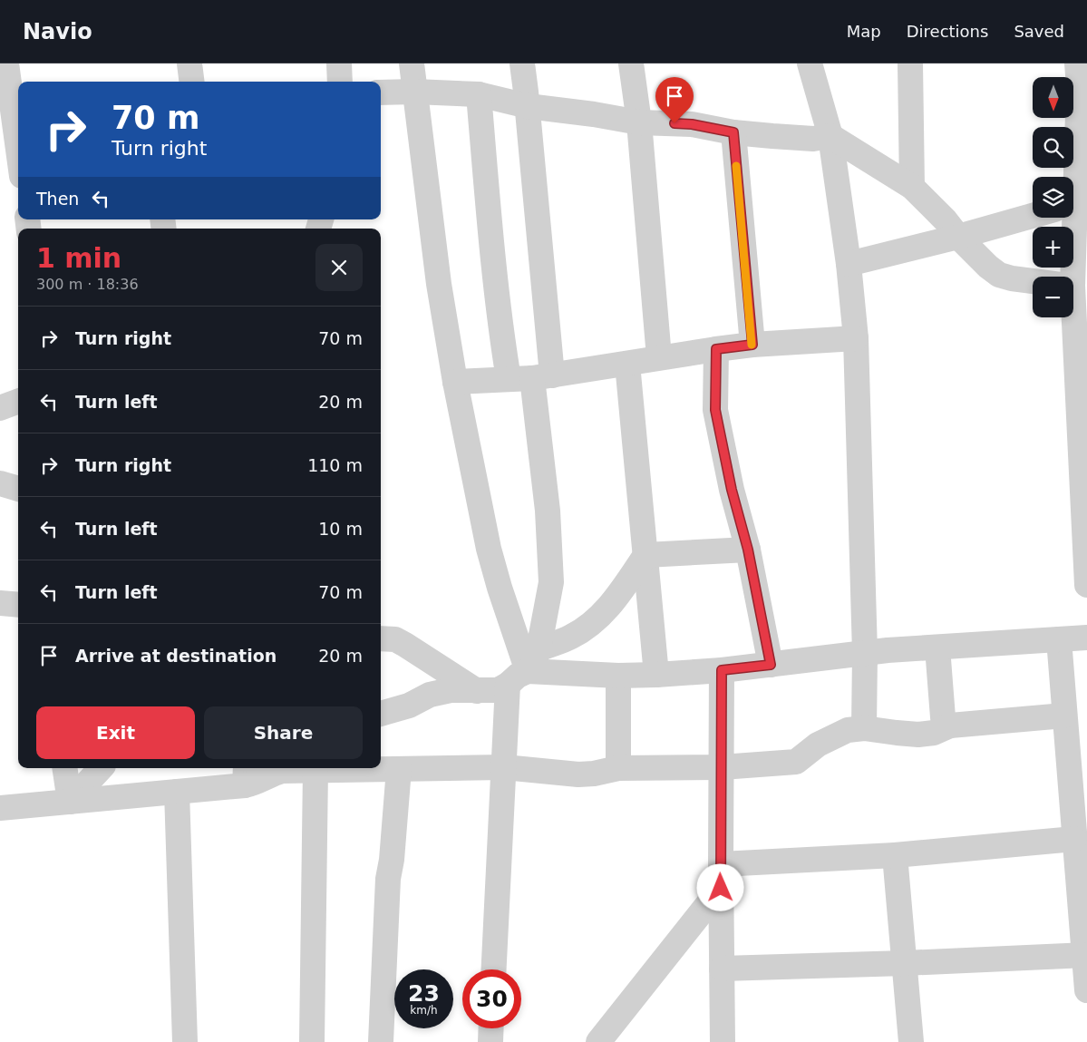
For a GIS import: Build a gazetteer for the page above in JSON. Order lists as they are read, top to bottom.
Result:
{
  "north": "bottom",
  "page": {
    "header": "Navio",
    "nav": ["Map", "Directions", "Saved"],
    "map_buttons": ["+", "−"],
    "turn": ["70 m", "Turn right"],
    "then": "Then",
    "heading": ["1 min", "300 m · 18:36"],
    "list": [
      {
        "name": "Turn right",
        "value": "70 m"
      },
      {
        "name": "Turn left",
        "value": "20 m"
      },
      {
        "name": "Turn right",
        "value": "110 m"
      },
      {
        "name": "Turn left",
        "value": "10 m"
      },
      {
        "name": "Turn left",
        "value": "70 m"
      },
      {
        "name": "Arrive at destination",
        "value": "20 m"
      }
    ],
    "buttons": ["Exit", "Share"],
    "speed": "23 km/h",
    "limit": "30"
  }
}
